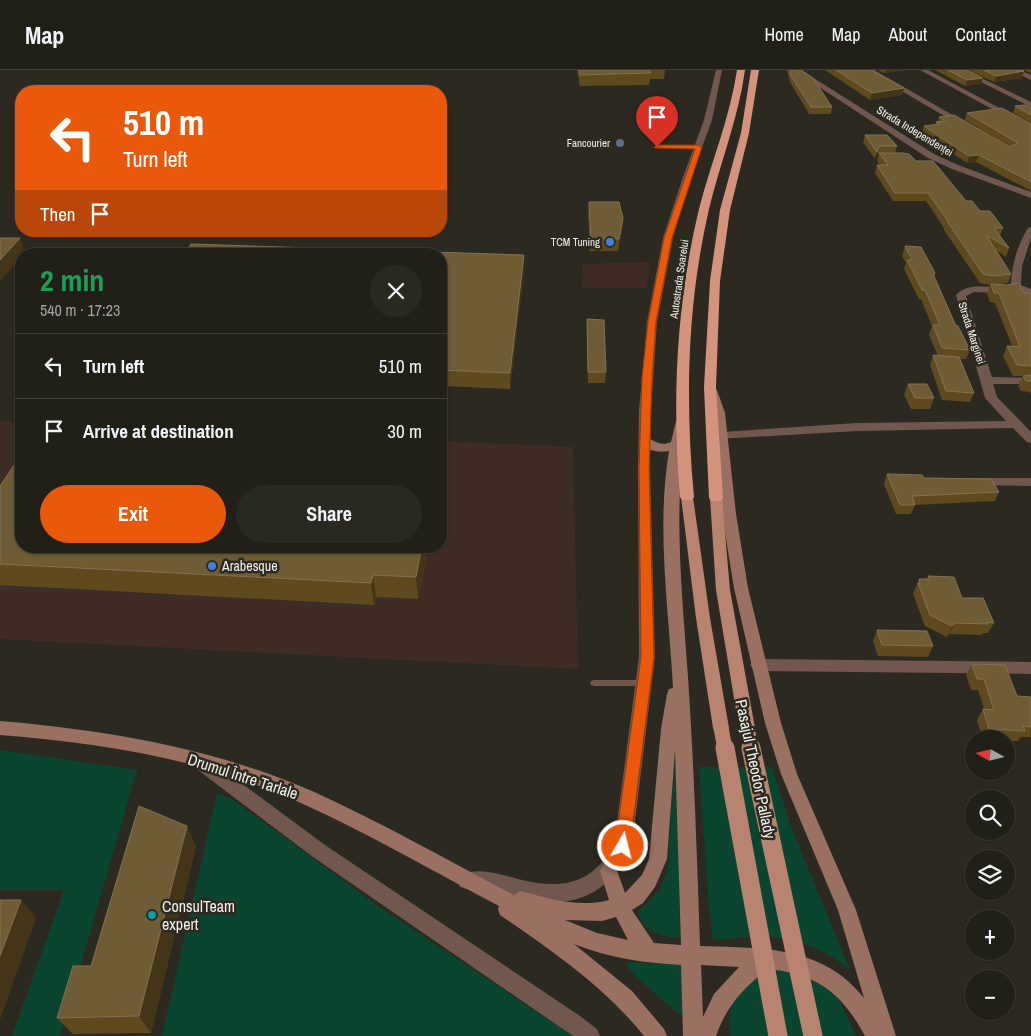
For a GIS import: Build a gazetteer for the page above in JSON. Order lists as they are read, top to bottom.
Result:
{
  "streets": {
    "highway": ["Autostrada Soarelui"],
    "main road": ["Pasajul Theodor Pallady", "Drumul Între Tarlale"],
    "street": ["Strada Independenței", "Strada Marginei"]
  },
  "crossings": [
    ["Autostrada Soarelui", "Pasajul Theodor Pallady"]
  ],
  "places": [
    "Fancourier",
    "TCM Tuning",
    "Arabesque",
    "ConsulTeam expert"
  ],
  "north": "left",
  "page": {
    "header": "Map",
    "nav": [
      "Home",
      "Map",
      "About",
      "Contact"
    ],
    "turn": ["510 m", "Turn left"],
    "then": "Then",
    "heading": ["2 min", "540 m · 17:23"],
    "list": [
      {
        "name": "Turn left",
        "value": "510 m"
      },
      {
        "name": "Arrive at destination",
        "value": "30 m"
      }
    ],
    "buttons": ["Exit", "Share"],
    "map_buttons": ["+", "−"]
  }
}
